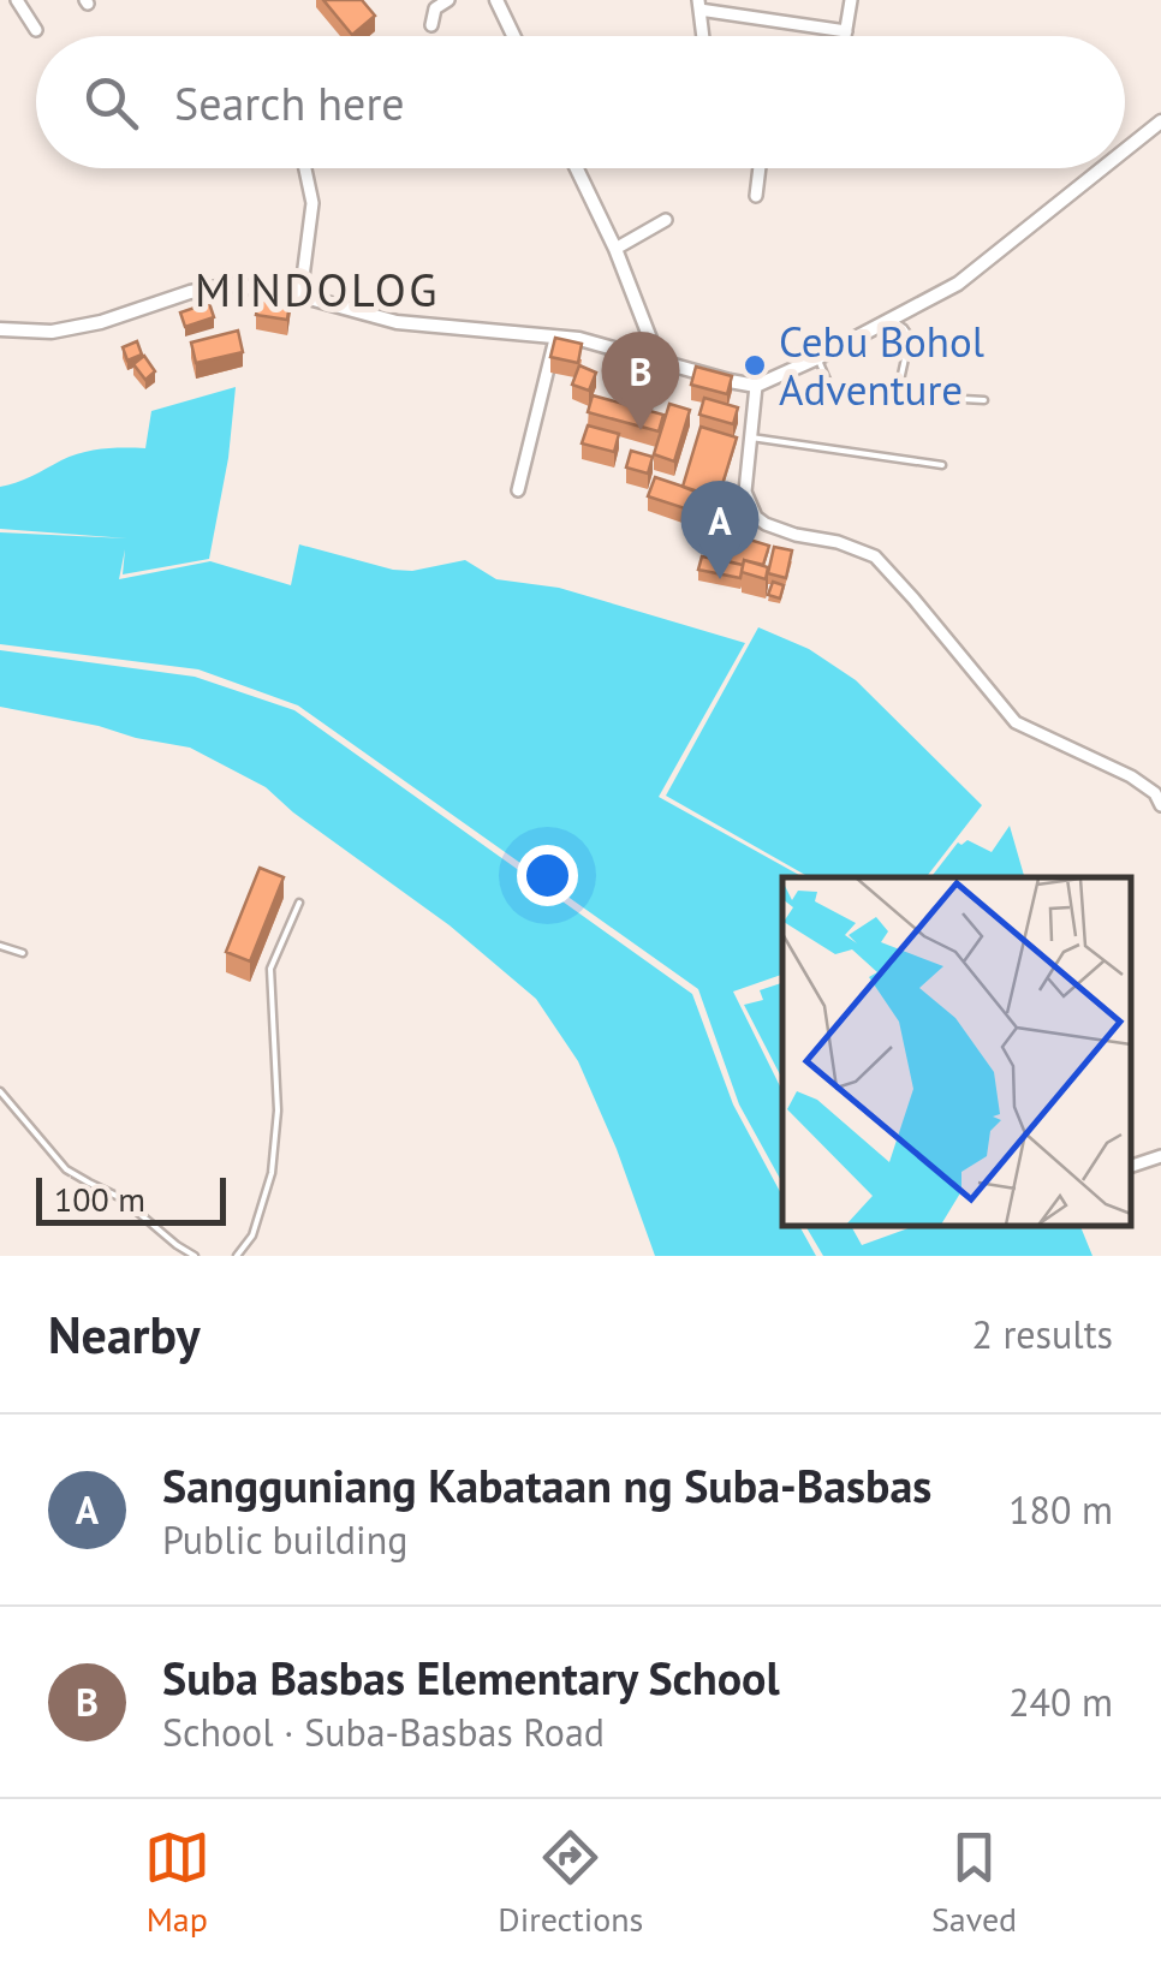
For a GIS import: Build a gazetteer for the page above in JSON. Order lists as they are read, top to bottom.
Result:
{
  "districts": ["MINDOLOG"],
  "places": ["Cebu Bohol Adventure"],
  "scale_bar": "100 m",
  "page": {
    "search": "Search here",
    "pins": ["B", "A"],
    "scale": "100 m",
    "heading": ["Nearby", "2 results"],
    "list": [
      {
        "mark": "A",
        "name": "Sangguniang Kabataan ng Suba-Basbas",
        "note": "Public building",
        "value": "180 m"
      },
      {
        "mark": "B",
        "name": "Suba Basbas Elementary School",
        "note": "School · Suba-Basbas Road",
        "value": "240 m"
      }
    ],
    "nav": ["Map", "Directions", "Saved"]
  }
}
